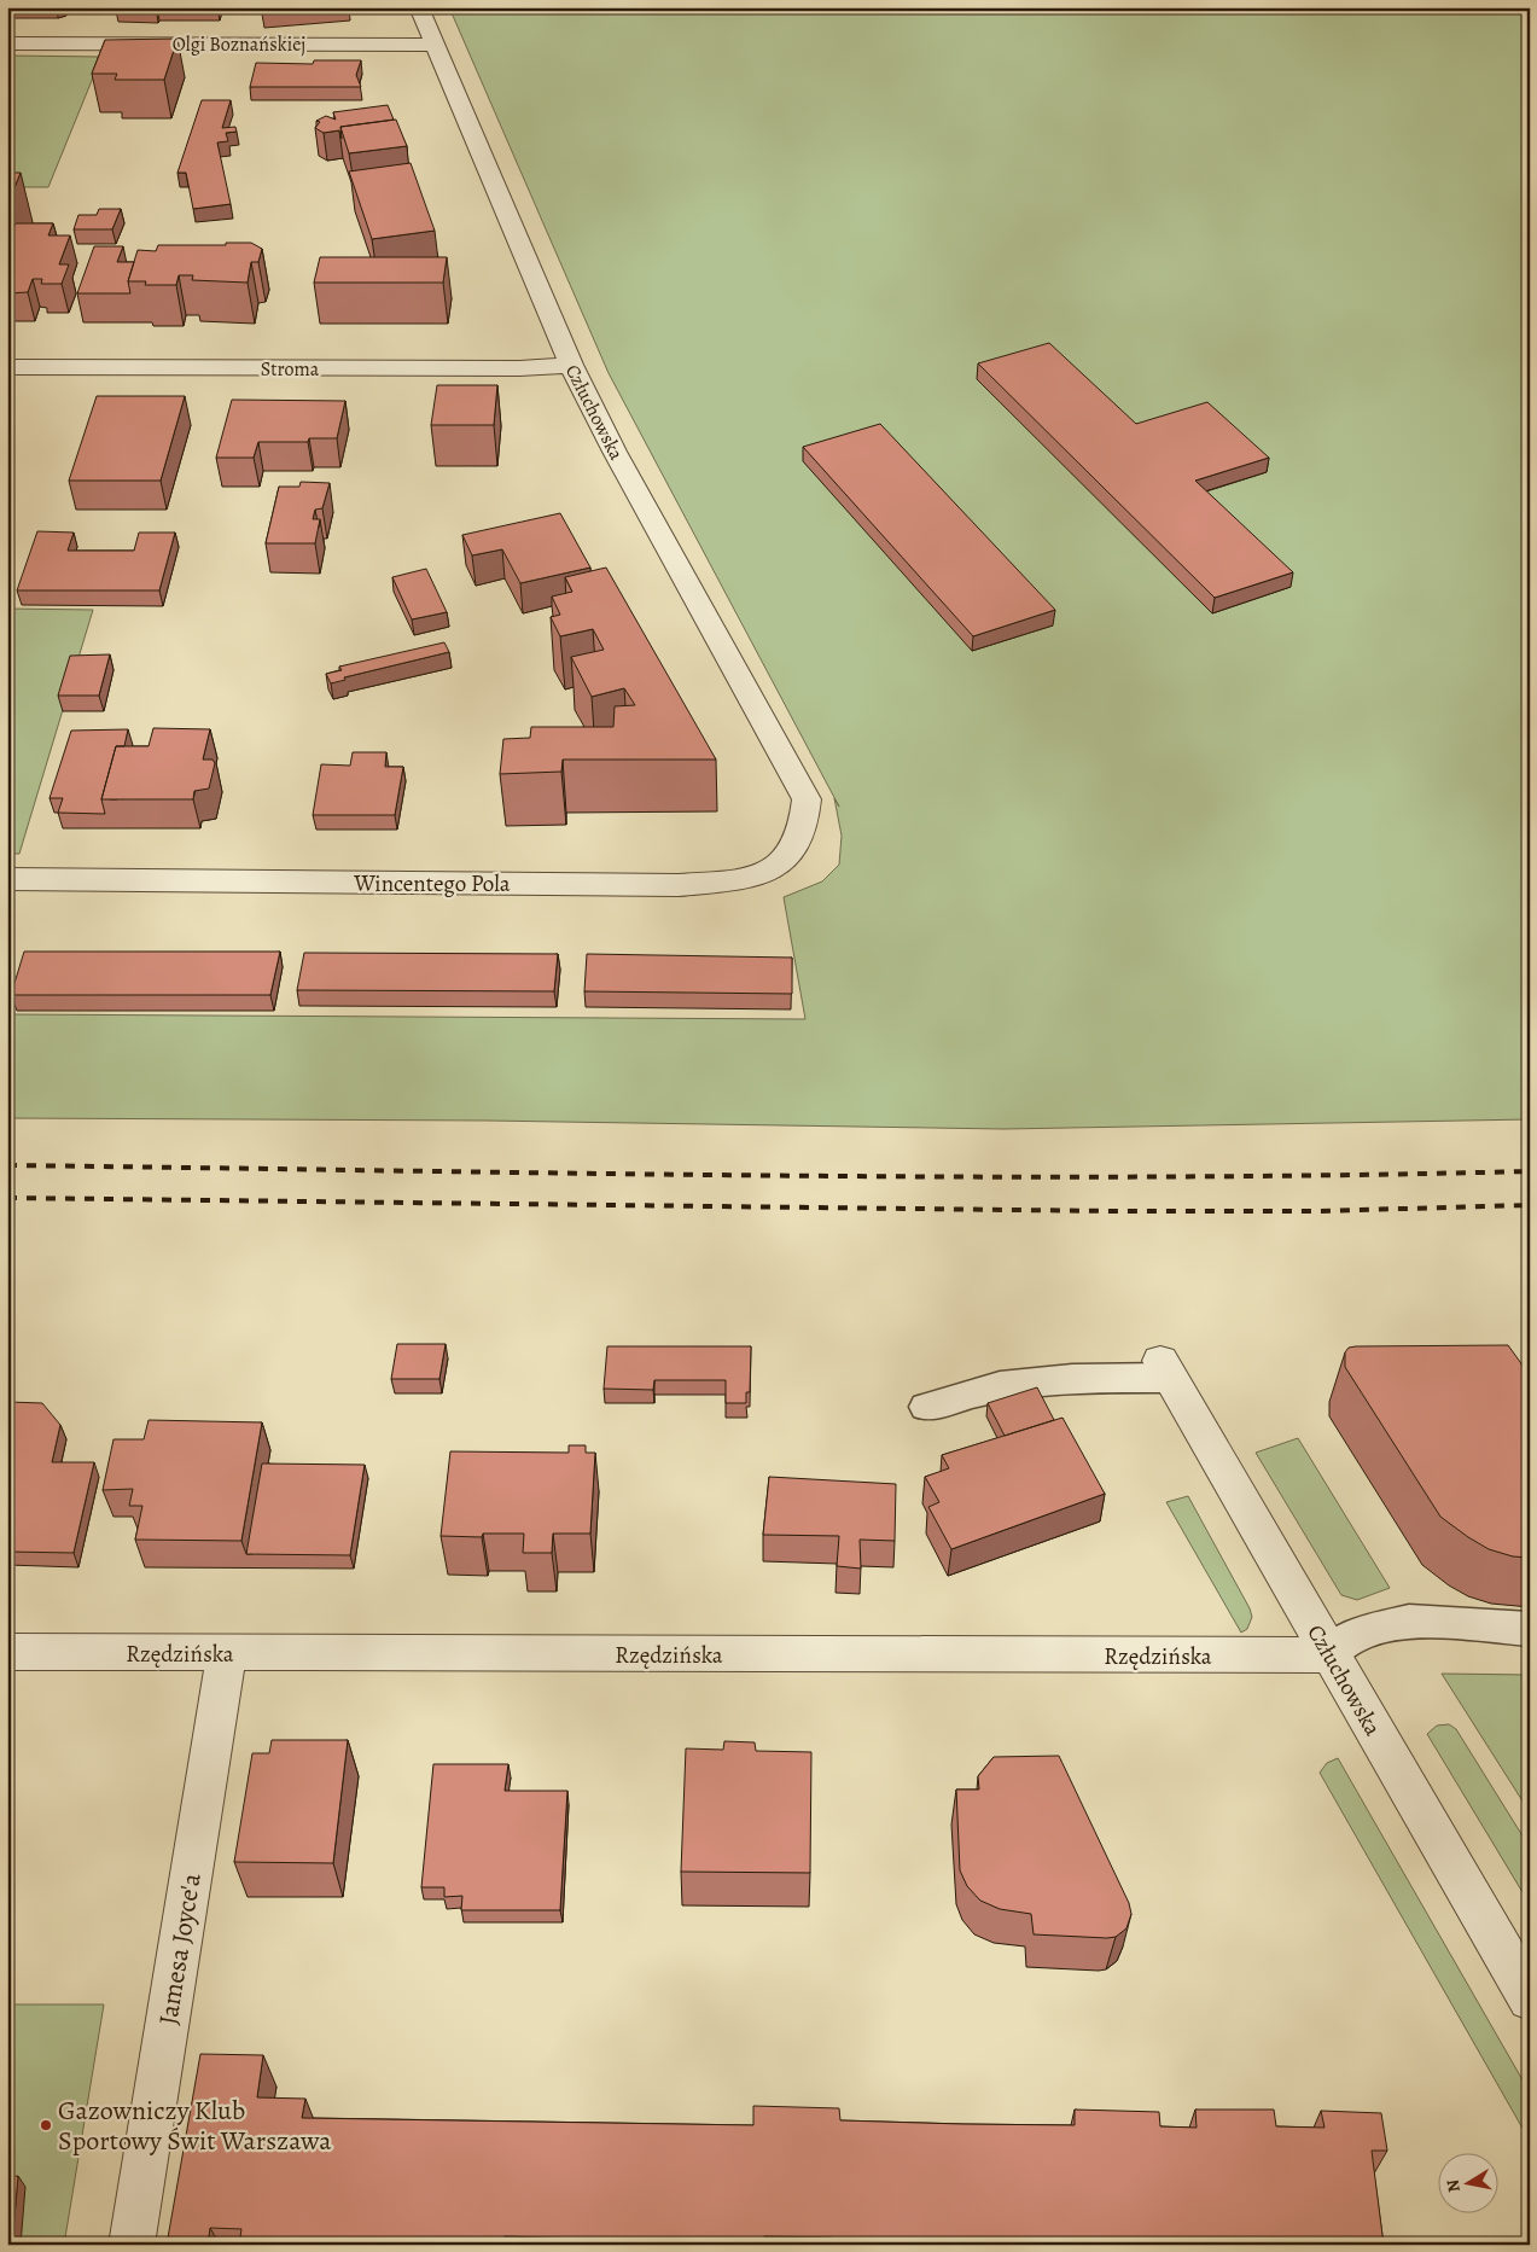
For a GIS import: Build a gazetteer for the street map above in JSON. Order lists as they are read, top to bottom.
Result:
{
  "streets": {
    "street": [
      "Olgi Boznańskiej",
      "Stroma",
      "Człuchowska",
      "Wincentego Pola",
      "Rzędzińska",
      "Jamesa Joyce'a"
    ]
  },
  "crossings": [
    ["Olgi Boznańskiej", "Człuchowska"],
    ["Stroma", "Człuchowska"],
    ["Człuchowska", "Wincentego Pola"],
    ["Człuchowska", "Rzędzińska"],
    ["Rzędzińska", "Jamesa Joyce'a"]
  ],
  "places": ["Gazowniczy Klub Sportowy Świt Warszawa"],
  "north": "left"
}
